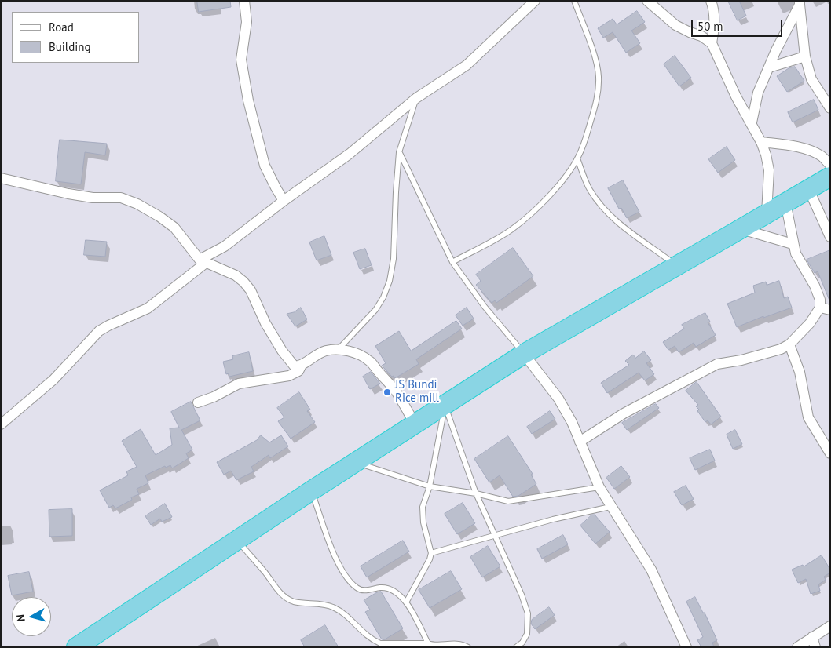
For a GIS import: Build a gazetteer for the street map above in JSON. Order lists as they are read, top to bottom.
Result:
{
  "places": ["JS Bundi Rice mill"],
  "legend": ["Road", "Building"],
  "scale_bar": "50 m",
  "north": "left"
}
